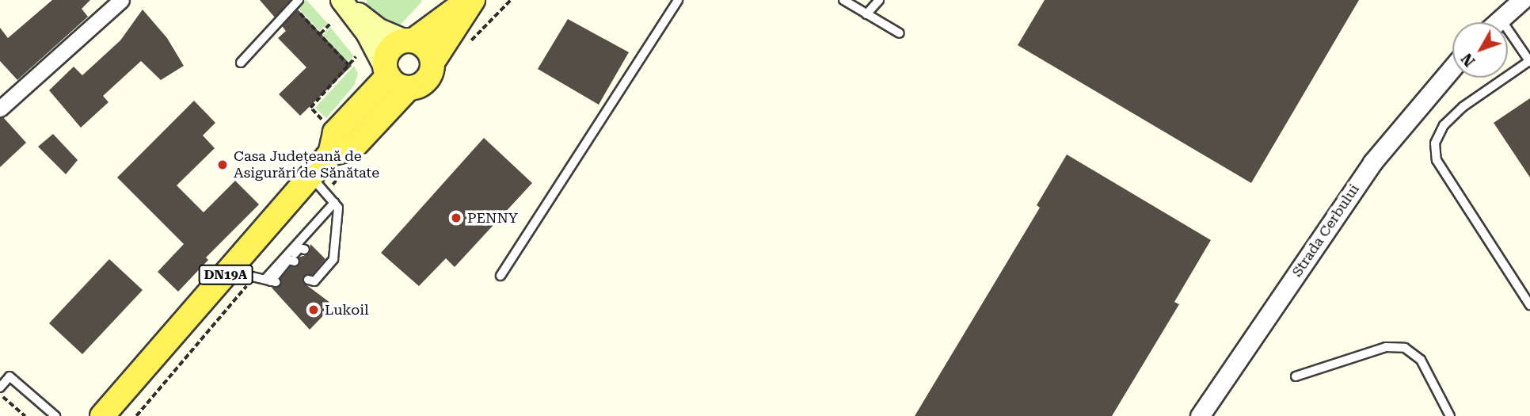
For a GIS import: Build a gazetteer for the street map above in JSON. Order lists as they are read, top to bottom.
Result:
{
  "streets": {
    "main road": ["DN19A"],
    "street": ["Strada Cerbului"]
  },
  "places": ["Casa Județeană de Asigurări de Sănătate", "PENNY", "Lukoil"],
  "north": "bottom left"
}
